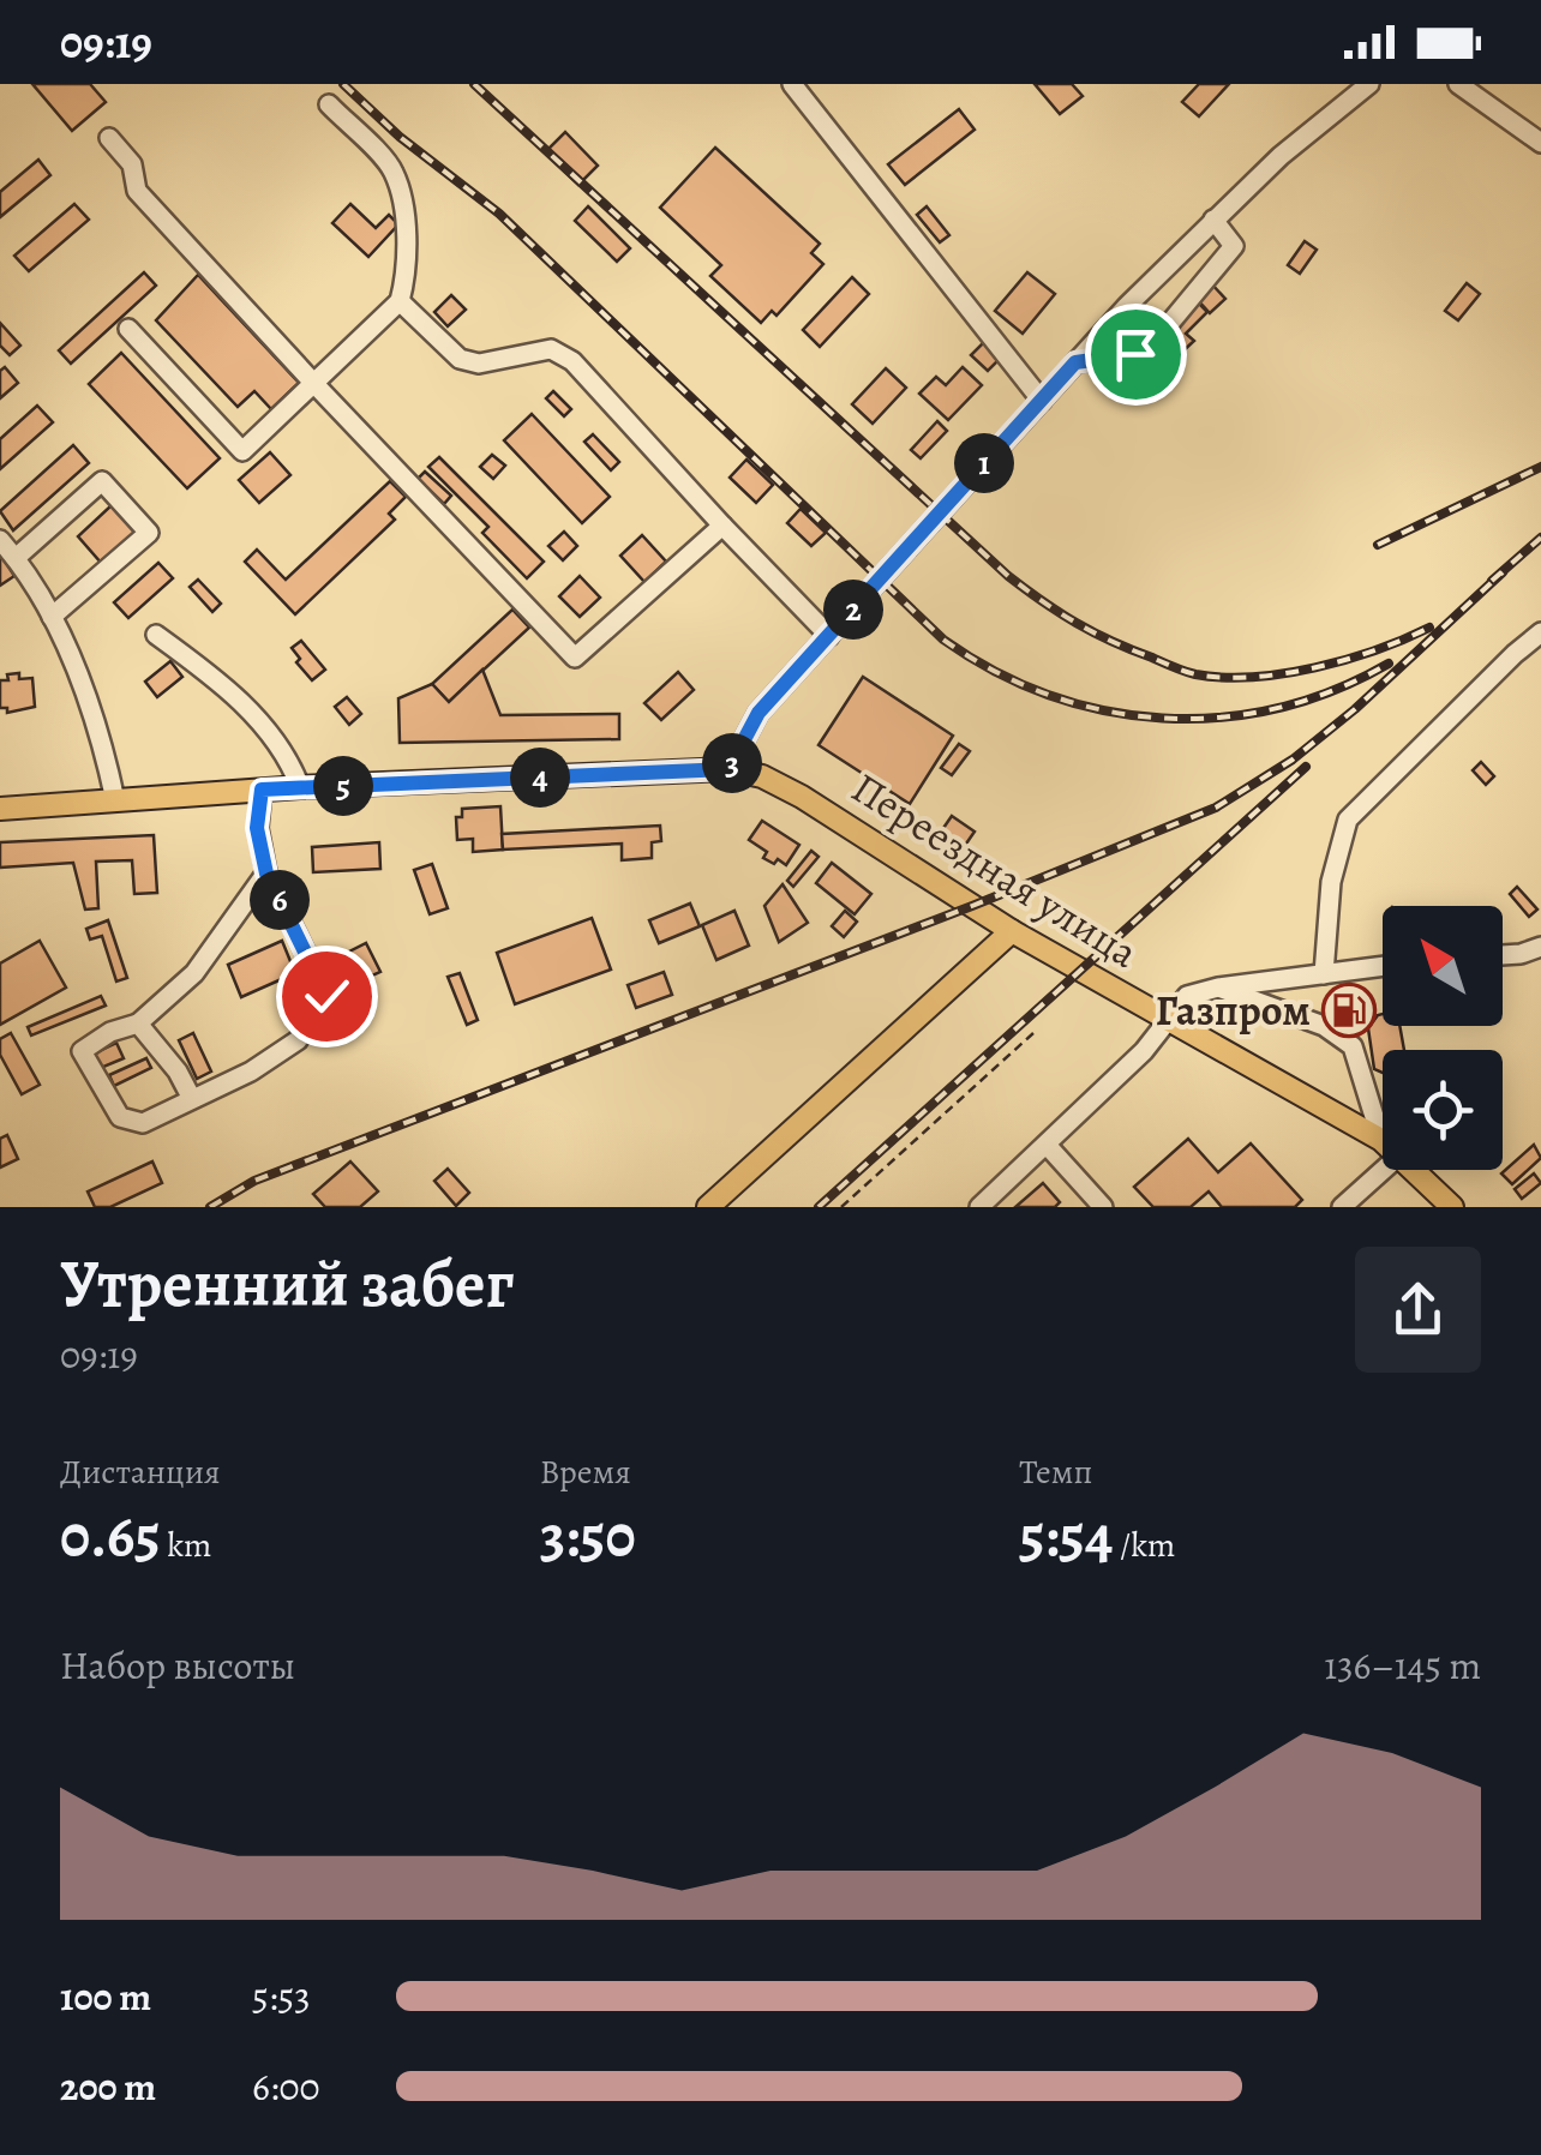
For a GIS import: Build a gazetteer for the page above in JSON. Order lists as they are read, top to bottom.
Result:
{
  "streets": {
    "main road": ["Переездная улица"]
  },
  "places": {
    "fuel station": ["Газпром"]
  },
  "north": "top left",
  "page": {
    "status": "09:19",
    "pins": [
      "1",
      "2",
      "3",
      "4",
      "5",
      "6"
    ],
    "heading": ["Утренний забег", "09:19"],
    "stats": [
      ["Дистанция", "0.65 km"],
      ["Время", "3:50"],
      ["Темп", "5:54 /km"]
    ],
    "chart": ["Набор высоты", "136–145 m"],
    "list": [
      {
        "name": "100 m",
        "note": "5:53"
      },
      {
        "name": "200 m",
        "note": "6:00"
      }
    ]
  }
}
